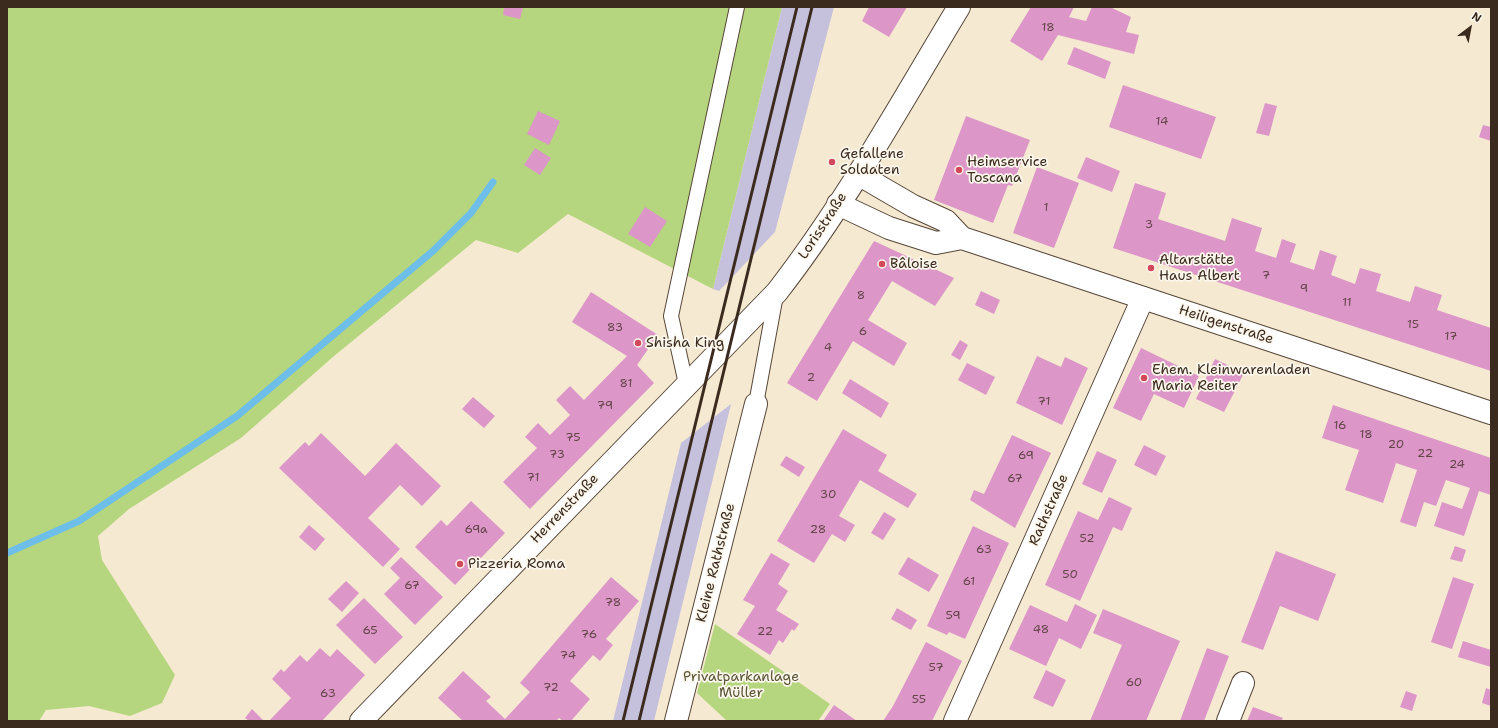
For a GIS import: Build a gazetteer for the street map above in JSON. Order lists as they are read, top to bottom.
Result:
{
  "streets": {
    "street": [
      "Lorisstraße",
      "Heiligenstraße",
      "Herrenstraße",
      "Rathstraße",
      "Kleine Rathstraße"
    ]
  },
  "crossings": [
    ["Lorisstraße", "Heiligenstraße"],
    ["Lorisstraße", "Herrenstraße"],
    ["Heiligenstraße", "Rathstraße"]
  ],
  "parks": ["Privatparkanlage Müller"],
  "places": [
    "Gefallene Soldaten",
    "Heimservice Toscana",
    "Bâloise",
    "Altarstätte Haus Albert",
    "Shisha King",
    "Ehem. Kleinwarenladen Maria Reiter",
    "Pizzeria Roma"
  ],
  "house_numbers": [
    "18",
    "14",
    "1",
    "3",
    "7",
    "9",
    "8",
    "11",
    "15",
    "83",
    "6",
    "17",
    "4",
    "2",
    "81",
    "71",
    "79",
    "16",
    "18",
    "75",
    "20",
    "22",
    "73",
    "69",
    "24",
    "71",
    "67",
    "30",
    "69a",
    "28",
    "52",
    "63",
    "50",
    "61",
    "67",
    "78",
    "59",
    "48",
    "65",
    "22",
    "76",
    "74",
    "57",
    "60",
    "72",
    "63",
    "55"
  ],
  "north": "top right"
}
